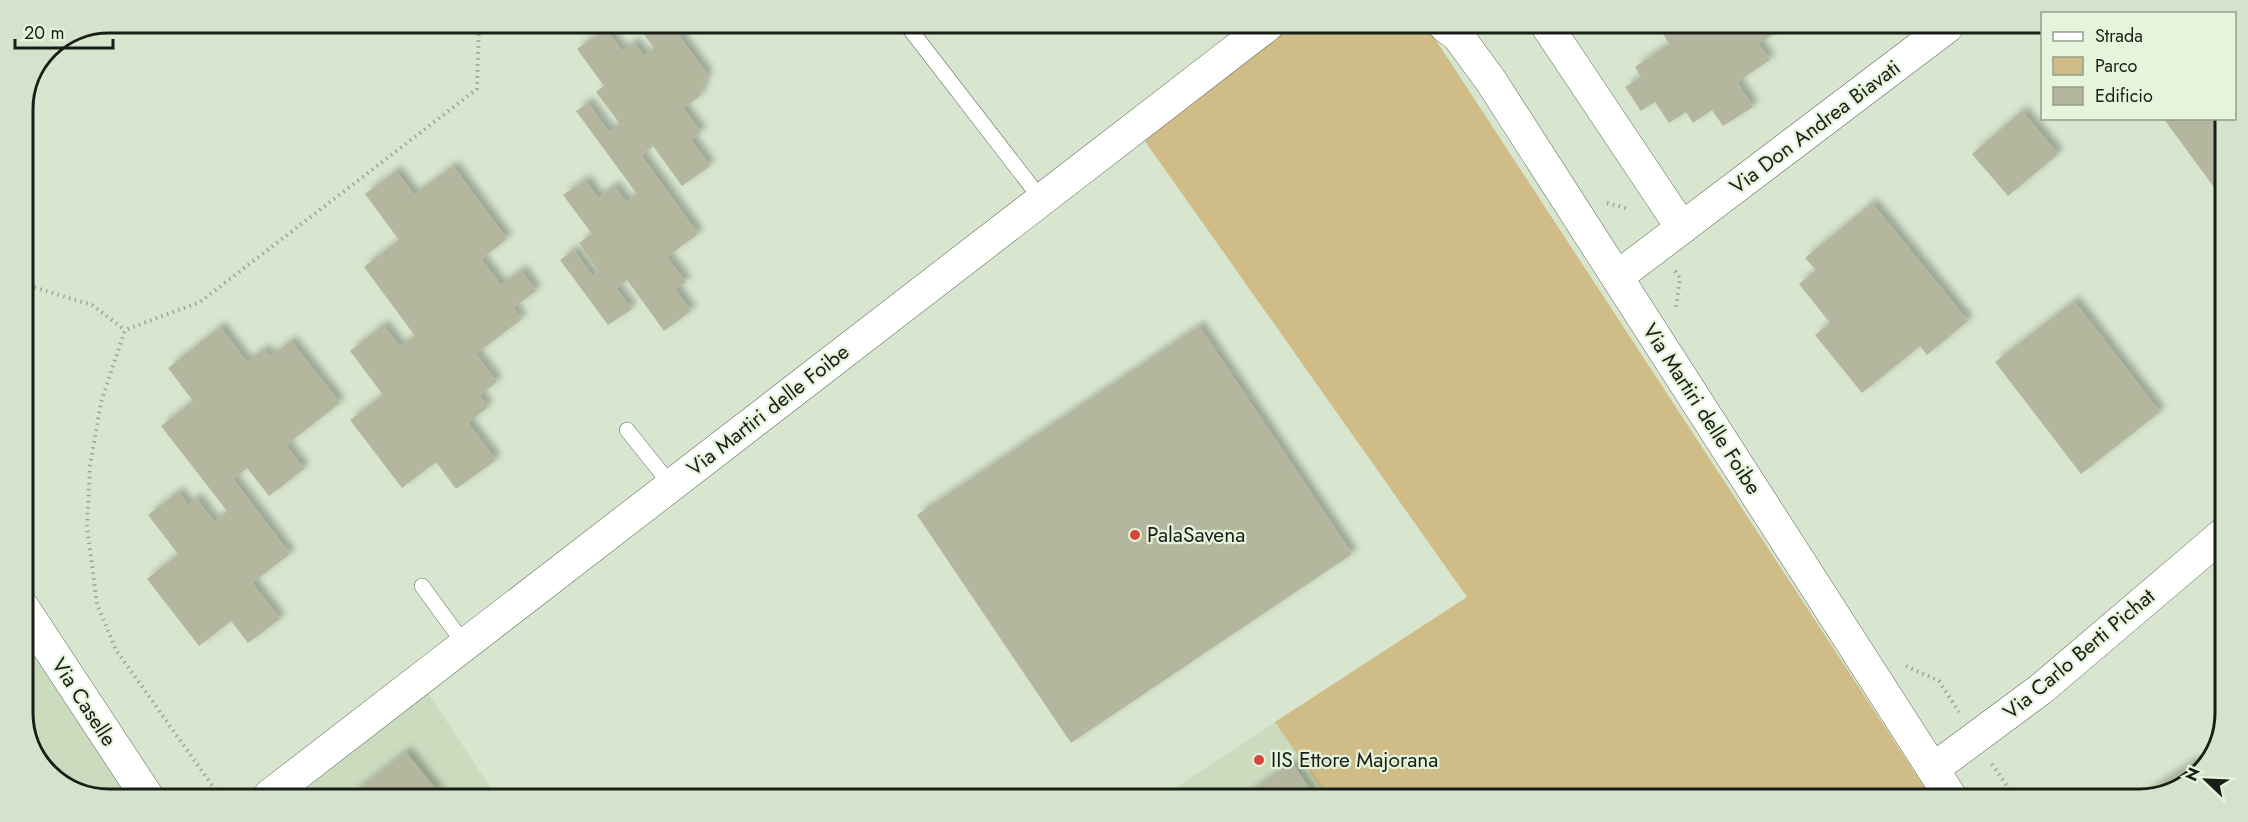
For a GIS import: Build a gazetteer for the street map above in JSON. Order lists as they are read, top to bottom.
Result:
{
  "streets": {
    "street": [
      "Via Don Andrea Biavati",
      "Via Martiri delle Foibe",
      "Via Carlo Berti Pichat",
      "Via Caselle"
    ]
  },
  "crossings": [
    ["Via Don Andrea Biavati", "Via Martiri delle Foibe"],
    ["Via Martiri delle Foibe", "Via Carlo Berti Pichat"]
  ],
  "places": ["PalaSavena", "IIS Ettore Majorana"],
  "legend": ["Strada", "Parco", "Edificio"],
  "scale_bar": "20 m",
  "north": "top left"
}
